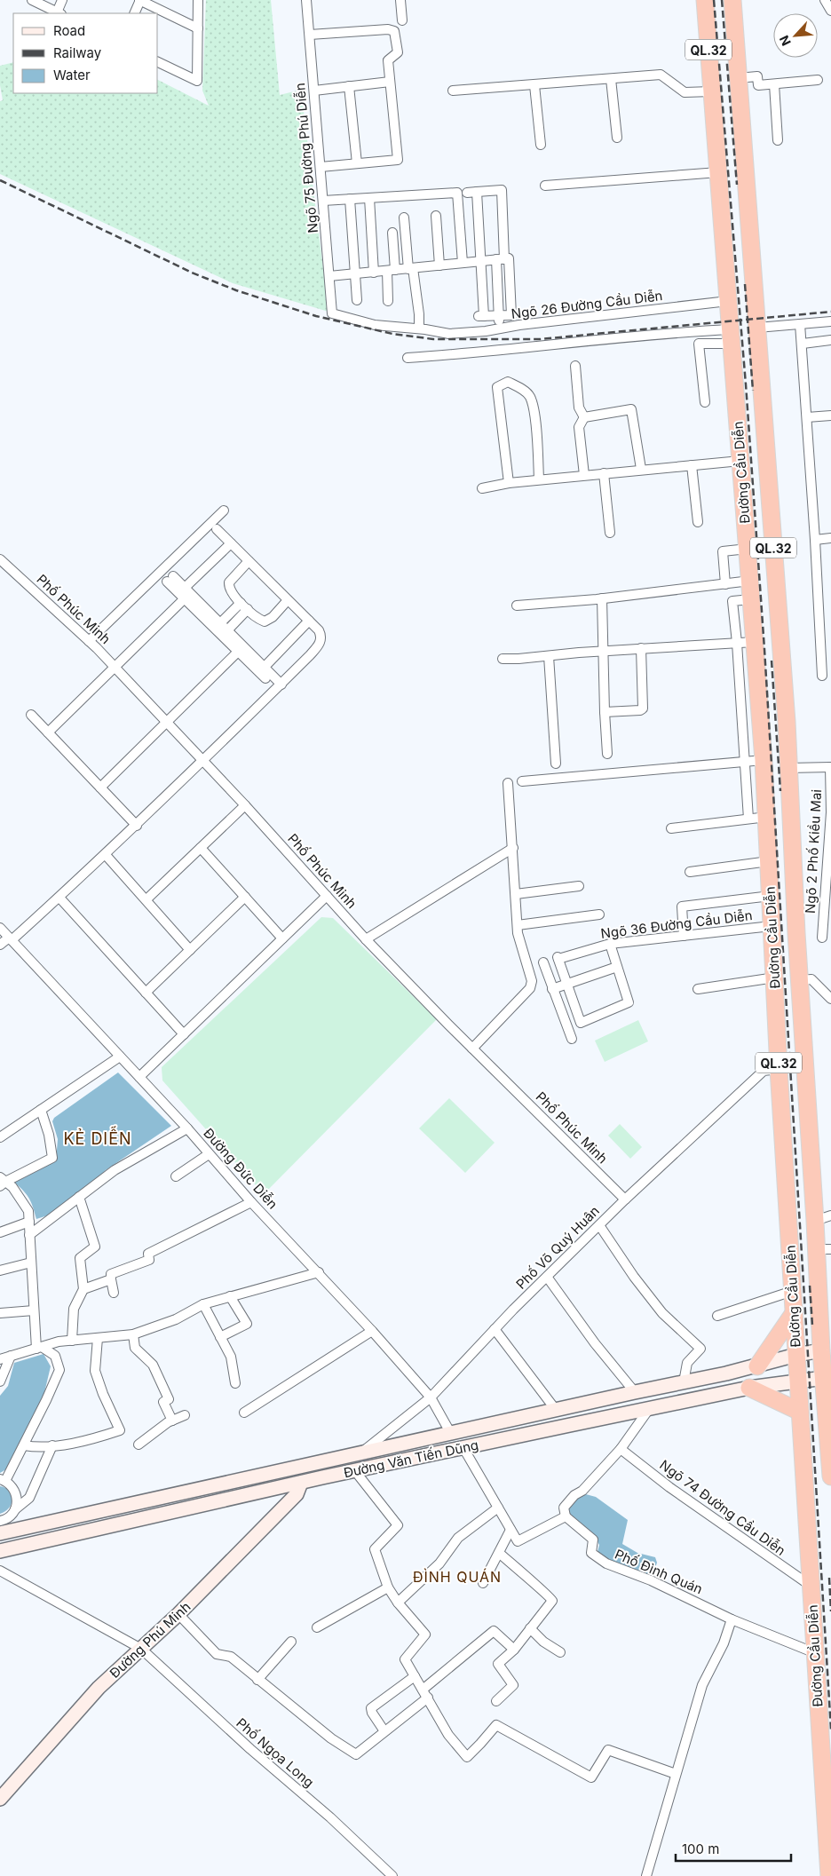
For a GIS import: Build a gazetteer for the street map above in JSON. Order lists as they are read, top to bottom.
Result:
{
  "streets": {
    "highway": ["QL.32", "Đường Cầu Diễn"],
    "main road": ["Đường Văn Tiến Dũng", "Đường Phú Minh"],
    "street": [
      "Ngõ 75 Đường Phú Diễn",
      "Ngõ 26 Đường Cầu Diễn",
      "Phố Phúc Minh",
      "Ngõ 2 Phố Kiều Mai",
      "Ngõ 36 Đường Cầu Diễn",
      "Đường Đức Diễn",
      "Phố Võ Quý Huân",
      "Ngõ 74 Đường Cầu Diễn",
      "Phố Đình Quán",
      "Phố Ngọa Long"
    ]
  },
  "crossings": [
    ["Ngõ 26 Đường Cầu Diễn", "Đường Cầu Diễn"],
    ["Đường Cầu Diễn", "Ngõ 36 Đường Cầu Diễn"],
    ["Đường Cầu Diễn", "Phố Võ Quý Huân"],
    ["Đường Cầu Diễn", "Đường Văn Tiến Dũng"],
    ["Đường Cầu Diễn", "Ngõ 74 Đường Cầu Diễn"],
    ["Đường Cầu Diễn", "Phố Đình Quán"],
    ["Phố Phúc Minh", "Phố Võ Quý Huân"],
    ["Đường Đức Diễn", "Phố Võ Quý Huân"],
    ["Đường Đức Diễn", "Đường Văn Tiến Dũng"],
    ["Phố Võ Quý Huân", "Đường Văn Tiến Dũng"],
    ["Đường Văn Tiến Dũng", "Đường Phú Minh"],
    ["Đường Phú Minh", "Phố Ngọa Long"]
  ],
  "districts": ["KẺ DIỄN", "ĐÌNH QUÁN"],
  "legend": ["Road", "Railway", "Water"],
  "scale_bar": "100 m",
  "north": "bottom left"
}
